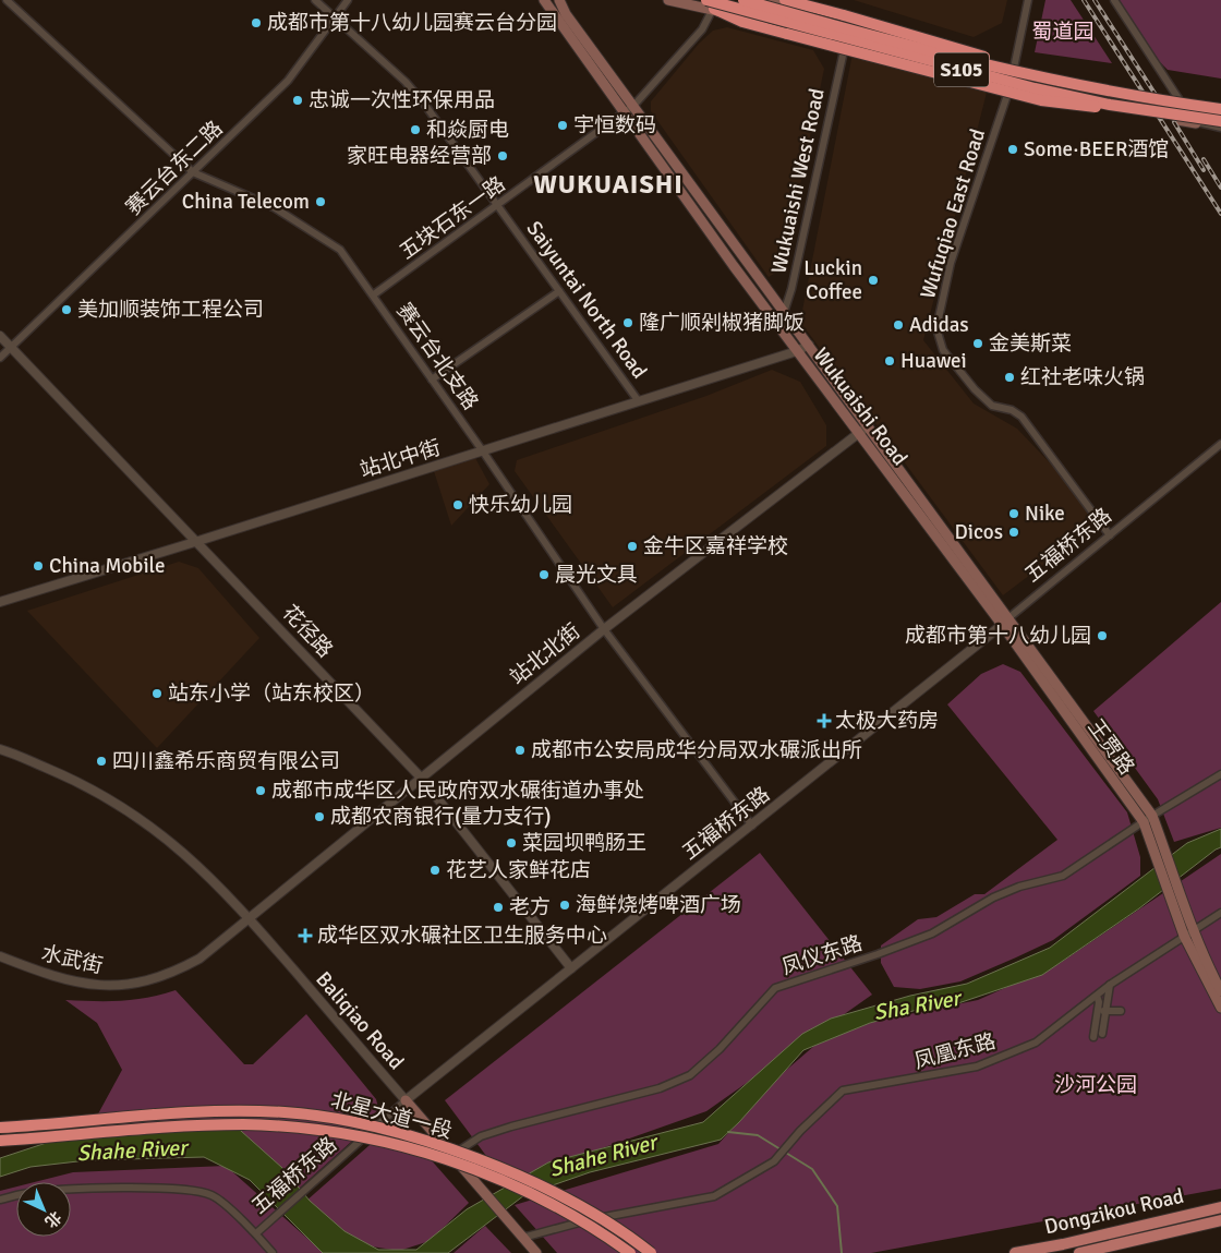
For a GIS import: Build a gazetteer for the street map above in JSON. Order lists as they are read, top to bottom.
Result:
{
  "streets": {
    "highway": ["S105", "北星大道一段"],
    "main road": [
      "Wukuaishi Road",
      "王贾路",
      "Baliqiao Road",
      "Dongzikou Road"
    ],
    "street": [
      "赛云台东二路",
      "Wukuaishi West Road",
      "Wufuqiao East Road",
      "五块石东一路",
      "Saiyuntai North Road",
      "赛云台北支路",
      "站北中街",
      "五福桥东路",
      "花径路",
      "站北北街",
      "凤仪东路",
      "水武街",
      "凤凰东路"
    ]
  },
  "crossings": [
    ["S105", "五块石东一路"],
    ["赛云台东二路", "Saiyuntai North Road"],
    ["赛云台东二路", "赛云台北支路"],
    ["赛云台东二路", "花径路"],
    ["Wukuaishi West Road", "Wukuaishi Road"],
    ["Wufuqiao East Road", "五福桥东路"],
    ["五块石东一路", "Saiyuntai North Road"],
    ["五块石东一路", "赛云台北支路"],
    ["五块石东一路", "Wukuaishi Road"],
    ["Saiyuntai North Road", "站北中街"],
    ["赛云台北支路", "站北中街"],
    ["赛云台北支路", "五福桥东路"],
    ["赛云台北支路", "站北北街"],
    ["Wukuaishi Road", "站北中街"],
    ["Wukuaishi Road", "五福桥东路"],
    ["Wukuaishi Road", "站北北街"],
    ["Wukuaishi Road", "王贾路"],
    ["Wukuaishi Road", "凤仪东路"],
    ["Wukuaishi Road", "凤凰东路"],
    ["站北中街", "花径路"],
    ["五福桥东路", "花径路"],
    ["五福桥东路", "王贾路"],
    ["五福桥东路", "Baliqiao Road"],
    ["花径路", "站北北街"],
    ["站北北街", "水武街"],
    ["站北北街", "Baliqiao Road"],
    ["王贾路", "凤仪东路"],
    ["王贾路", "凤凰东路"],
    ["凤仪东路", "Baliqiao Road"],
    ["水武街", "Baliqiao Road"],
    ["Baliqiao Road", "凤凰东路"]
  ],
  "districts": ["WUKUAISHI"],
  "water": ["Sha River", "Shahe River"],
  "parks": ["蜀道园", "沙河公园"],
  "places": {
    "other": [
      "成都市第十八幼儿园赛云台分园",
      "忠诚一次性环保用品",
      "宇恒数码",
      "和焱厨电",
      "Some·BEER酒馆",
      "家旺电器经营部",
      "China Telecom",
      "Luckin Coffee",
      "美加顺装饰工程公司",
      "隆广顺剁椒猪脚饭",
      "Adidas",
      "金美斯菜",
      "Huawei",
      "红社老味火锅",
      "快乐幼儿园",
      "Nike",
      "Dicos",
      "金牛区嘉祥学校",
      "China Mobile",
      "晨光文具",
      "成都市第十八幼儿园",
      "站东小学（站东校区）",
      "成都市公安局成华分局双水碾派出所",
      "四川鑫希乐商贸有限公司",
      "成都市成华区人民政府双水碾街道办事处",
      "成都农商银行(量力支行)",
      "菜园坝鸭肠王",
      "花艺人家鲜花店",
      "海鲜烧烤啤酒广场",
      "老方"
    ],
    "health": ["太极大药房", "成华区双水碾社区卫生服务中心"]
  },
  "north": "bottom right"
}
